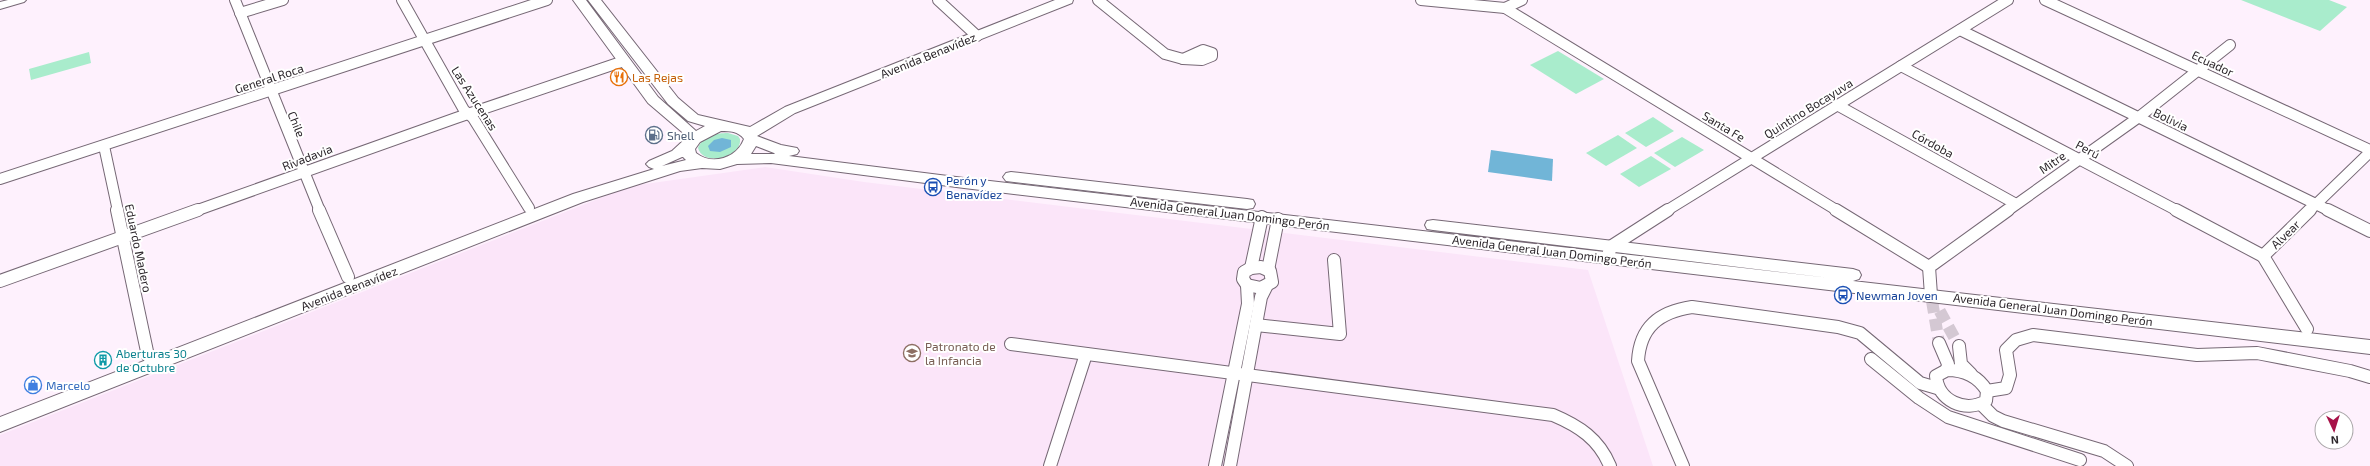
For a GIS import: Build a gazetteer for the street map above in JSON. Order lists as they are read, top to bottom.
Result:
{
  "streets": {
    "main road": ["Avenida Benavídez", "Avenida General Juan Domingo Perón"],
    "street": [
      "Ecuador",
      "General Roca",
      "Las Azucenas",
      "Quintino Bocayuva",
      "Bolivia",
      "Chile",
      "Santa Fe",
      "Córdoba",
      "Perú",
      "Rivadavia",
      "Mitre",
      "Alvear",
      "Eduardo Madero"
    ]
  },
  "crossings": [
    ["Avenida Benavídez", "Las Azucenas"],
    ["Avenida Benavídez", "Chile"],
    ["Avenida Benavídez", "Avenida General Juan Domingo Perón"],
    ["Avenida Benavídez", "Eduardo Madero"],
    ["Ecuador", "Mitre"],
    ["Ecuador", "Alvear"],
    ["General Roca", "Las Azucenas"],
    ["General Roca", "Chile"],
    ["General Roca", "Eduardo Madero"],
    ["Las Azucenas", "Rivadavia"],
    ["Quintino Bocayuva", "Bolivia"],
    ["Quintino Bocayuva", "Santa Fe"],
    ["Quintino Bocayuva", "Córdoba"],
    ["Quintino Bocayuva", "Perú"],
    ["Quintino Bocayuva", "Avenida General Juan Domingo Perón"],
    ["Bolivia", "Mitre"],
    ["Bolivia", "Alvear"],
    ["Chile", "Rivadavia"],
    ["Santa Fe", "Mitre"],
    ["Córdoba", "Mitre"],
    ["Perú", "Mitre"],
    ["Perú", "Alvear"],
    ["Rivadavia", "Eduardo Madero"],
    ["Avenida General Juan Domingo Perón", "Alvear"]
  ],
  "places": {
    "restaurant": ["Las Rejas"],
    "fuel station": ["Shell"],
    "bus stop": ["Perón y Benavídez", "Newman Joven"],
    "school or university": ["Patronato de la Infancia"],
    "building": ["Aberturas 30 de Octubre"],
    "shop": ["Marcelo"]
  },
  "north": "bottom"
}
